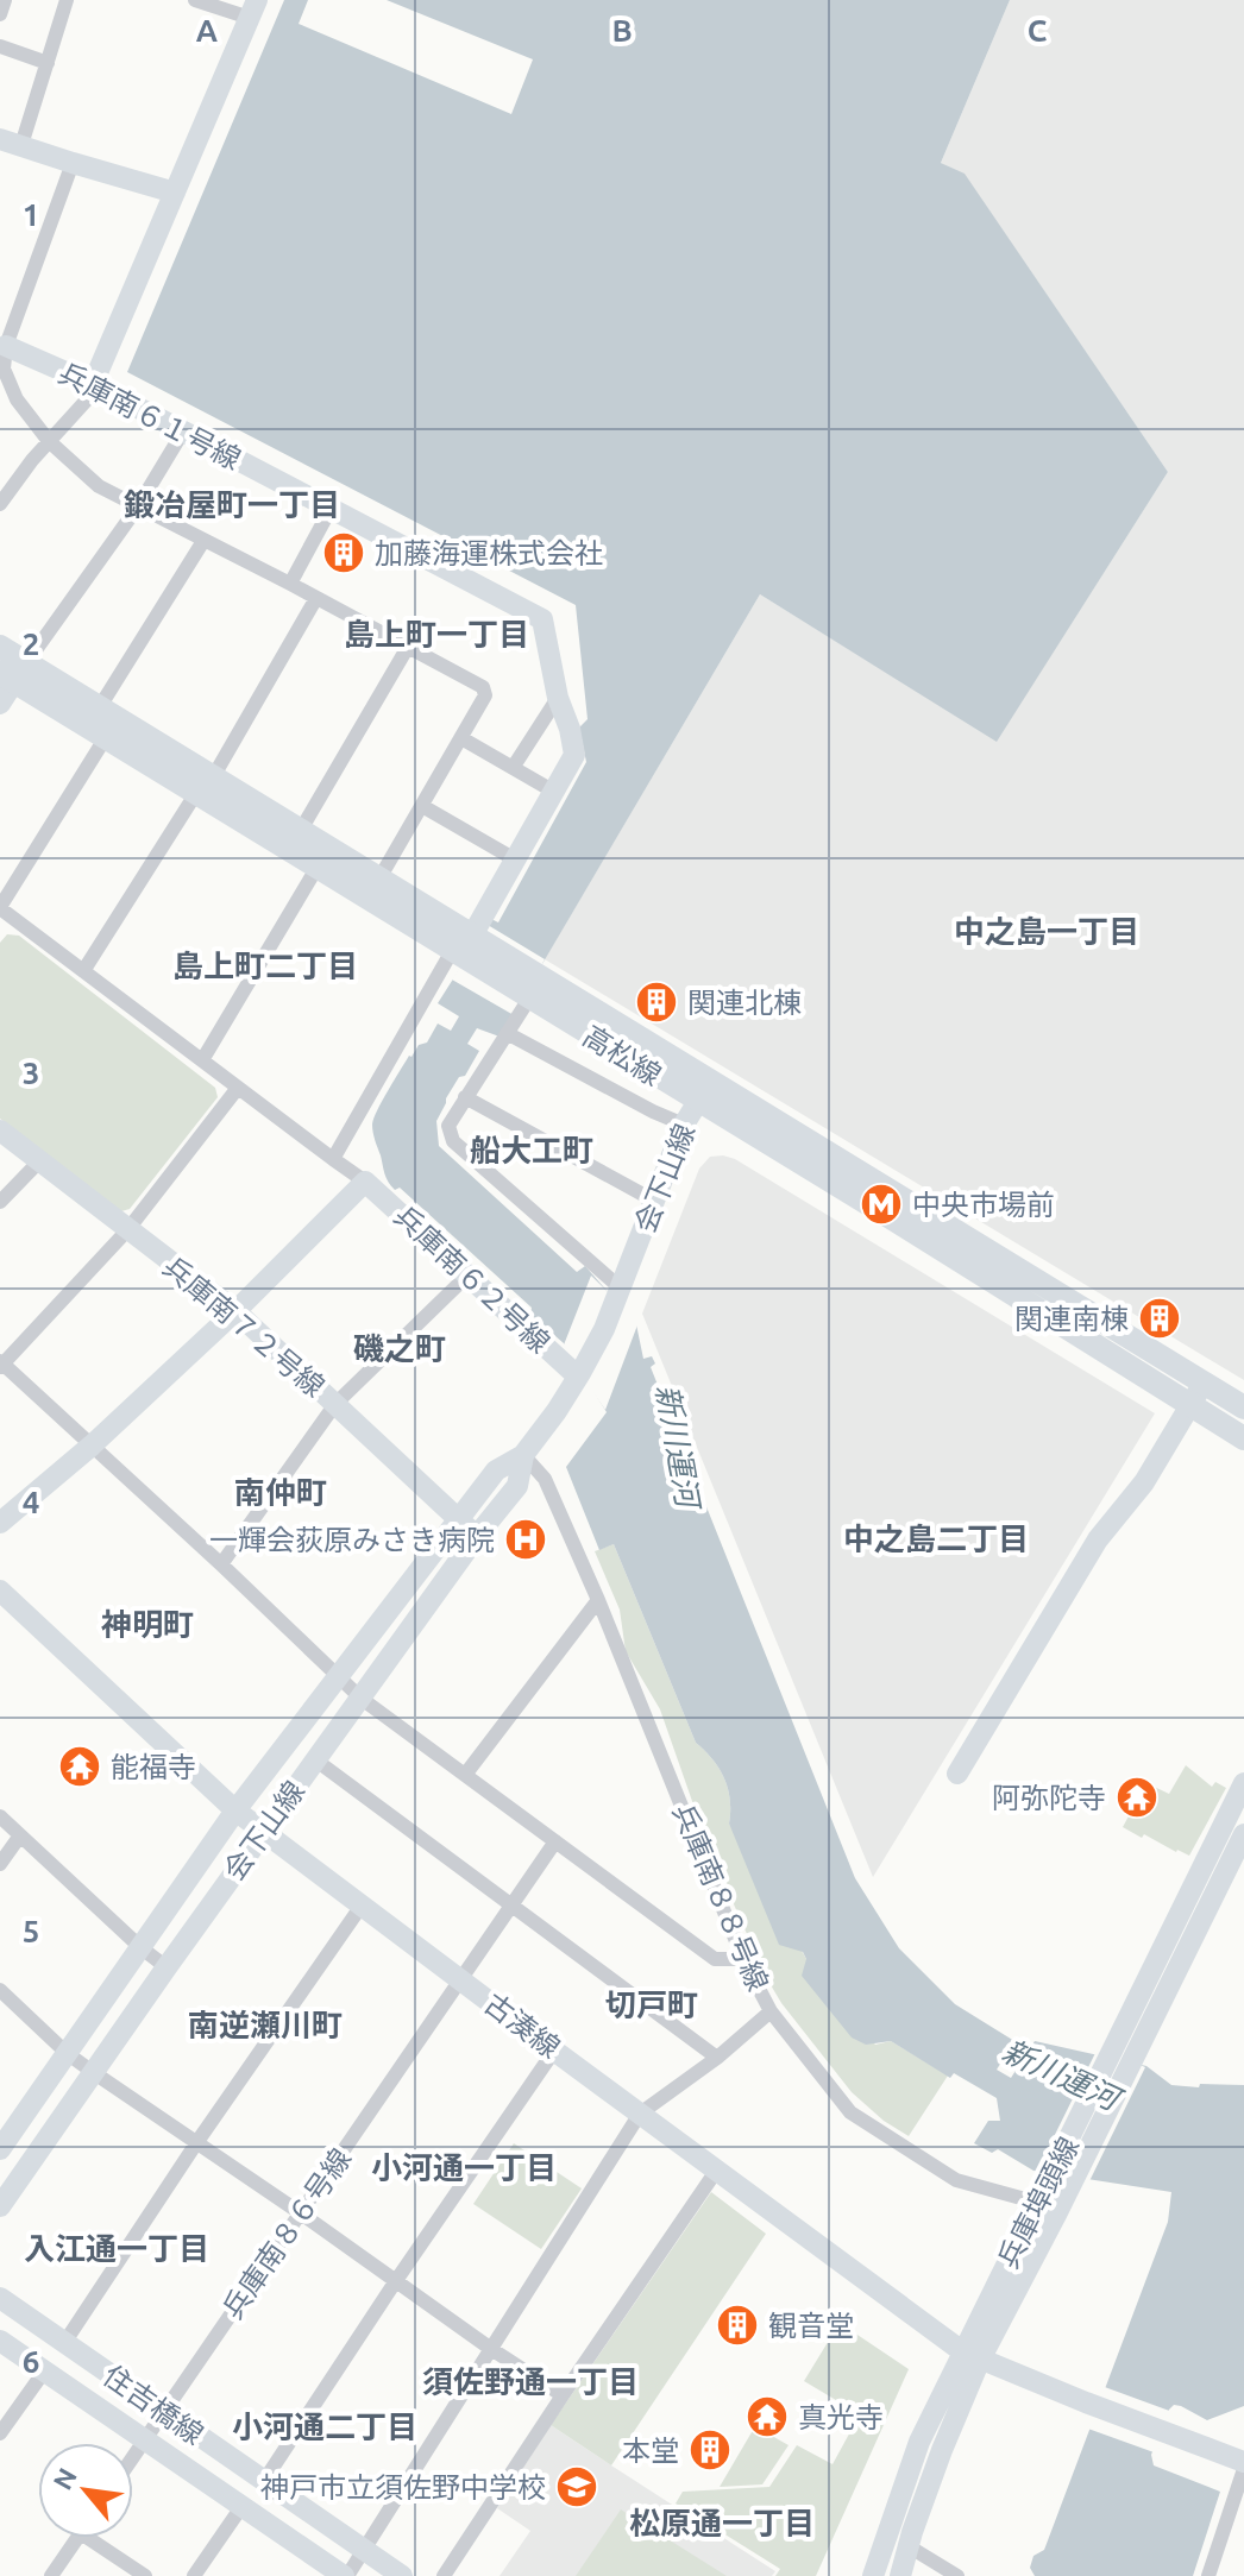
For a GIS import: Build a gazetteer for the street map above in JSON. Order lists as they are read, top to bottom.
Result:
{
  "streets": {
    "main road": ["高松線"],
    "street": [
      "兵庫南６１号線",
      "会下山線",
      "兵庫南６２号線",
      "兵庫南７２号線",
      "兵庫南８８号線",
      "古湊線",
      "兵庫埠頭線",
      "兵庫南８６号線",
      "住吉橋線"
    ]
  },
  "crossings": [
    ["兵庫南６１号線", "高松線"],
    ["高松線", "会下山線"],
    ["会下山線", "兵庫南６２号線"],
    ["会下山線", "兵庫南７２号線"],
    ["会下山線", "兵庫南８８号線"],
    ["会下山線", "古湊線"],
    ["兵庫南８８号線", "兵庫埠頭線"],
    ["古湊線", "兵庫埠頭線"],
    ["古湊線", "兵庫南８６号線"],
    ["兵庫南８６号線", "住吉橋線"]
  ],
  "districts": [
    "鍛冶屋町一丁目",
    "島上町一丁目",
    "中之島一丁目",
    "島上町二丁目",
    "船大工町",
    "磯之町",
    "南仲町",
    "中之島二丁目",
    "神明町",
    "切戸町",
    "南逆瀬川町",
    "小河通一丁目",
    "入江通一丁目",
    "須佐野通一丁目",
    "小河通二丁目",
    "松原通一丁目"
  ],
  "water": ["新川運河"],
  "places": {
    "building": [
      "加藤海運株式会社",
      "関連北棟",
      "関連南棟",
      "観音堂",
      "本堂"
    ],
    "metro station": ["中央市場前"],
    "hospital": ["一輝会荻原みさき病院"],
    "temple": ["能福寺", "阿弥陀寺", "真光寺"],
    "school or university": ["神戸市立須佐野中学校"]
  },
  "north": "top left",
  "grid": {
    "columns": ["A", "B", "C"],
    "rows": [
      "1",
      "2",
      "3",
      "4",
      "5",
      "6"
    ]
  }
}
